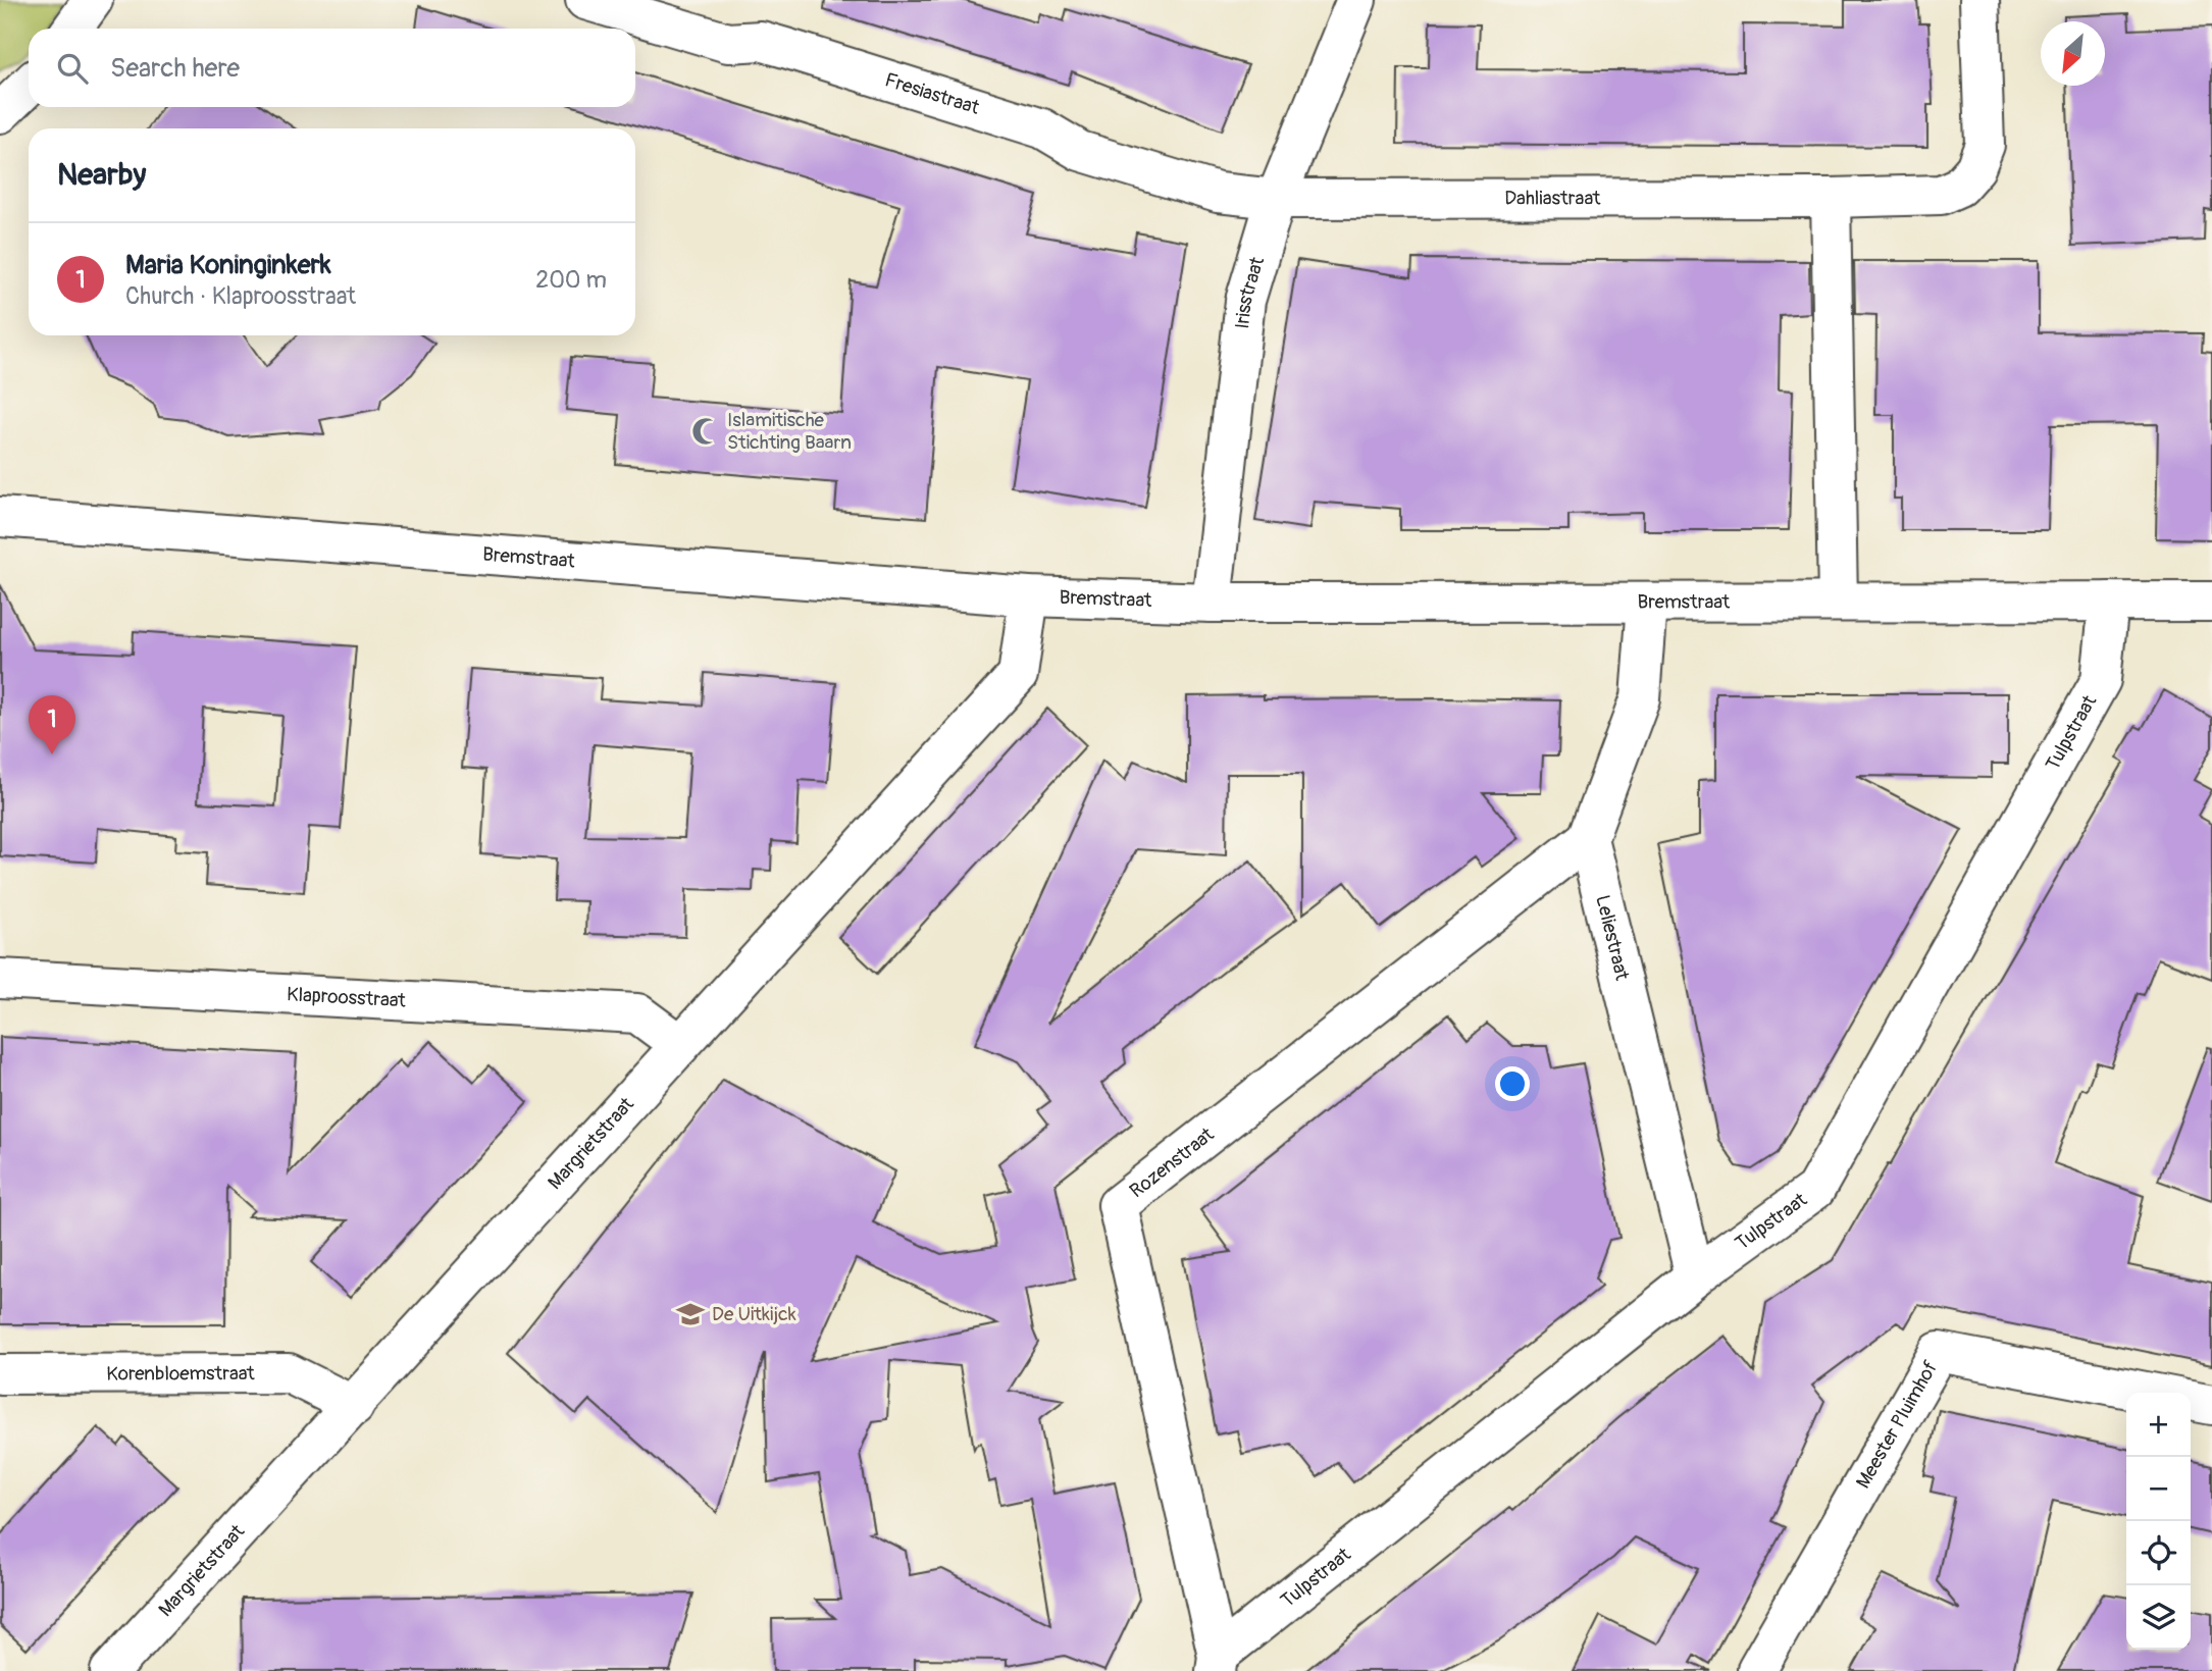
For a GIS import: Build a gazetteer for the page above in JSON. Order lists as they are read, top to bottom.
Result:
{
  "streets": {
    "street": [
      "Fresiastraat",
      "Dahliastraat",
      "Irisstraat",
      "Bremstraat",
      "Tulpstraat",
      "Leliestraat",
      "Klaproosstraat",
      "Margrietstraat",
      "Rozenstraat",
      "Korenbloemstraat",
      "Meester Pluimhof"
    ]
  },
  "crossings": [
    ["Fresiastraat", "Dahliastraat"],
    ["Fresiastraat", "Irisstraat"],
    ["Dahliastraat", "Irisstraat"],
    ["Irisstraat", "Bremstraat"],
    ["Bremstraat", "Tulpstraat"],
    ["Bremstraat", "Margrietstraat"],
    ["Tulpstraat", "Leliestraat"],
    ["Tulpstraat", "Rozenstraat"],
    ["Leliestraat", "Rozenstraat"],
    ["Klaproosstraat", "Margrietstraat"],
    ["Margrietstraat", "Korenbloemstraat"]
  ],
  "places": {
    "mosque": ["Islamitische Stichting Baarn"],
    "school or university": ["De Uitkijck"]
  },
  "north": "bottom left",
  "page": {
    "search": "Search here",
    "heading": "Nearby",
    "list": [
      {
        "mark": "1",
        "name": "Maria Koninginkerk",
        "note": "Church · Klaproosstraat",
        "value": "200 m"
      }
    ],
    "pins": "1",
    "map_buttons": ["+", "−"]
  }
}
